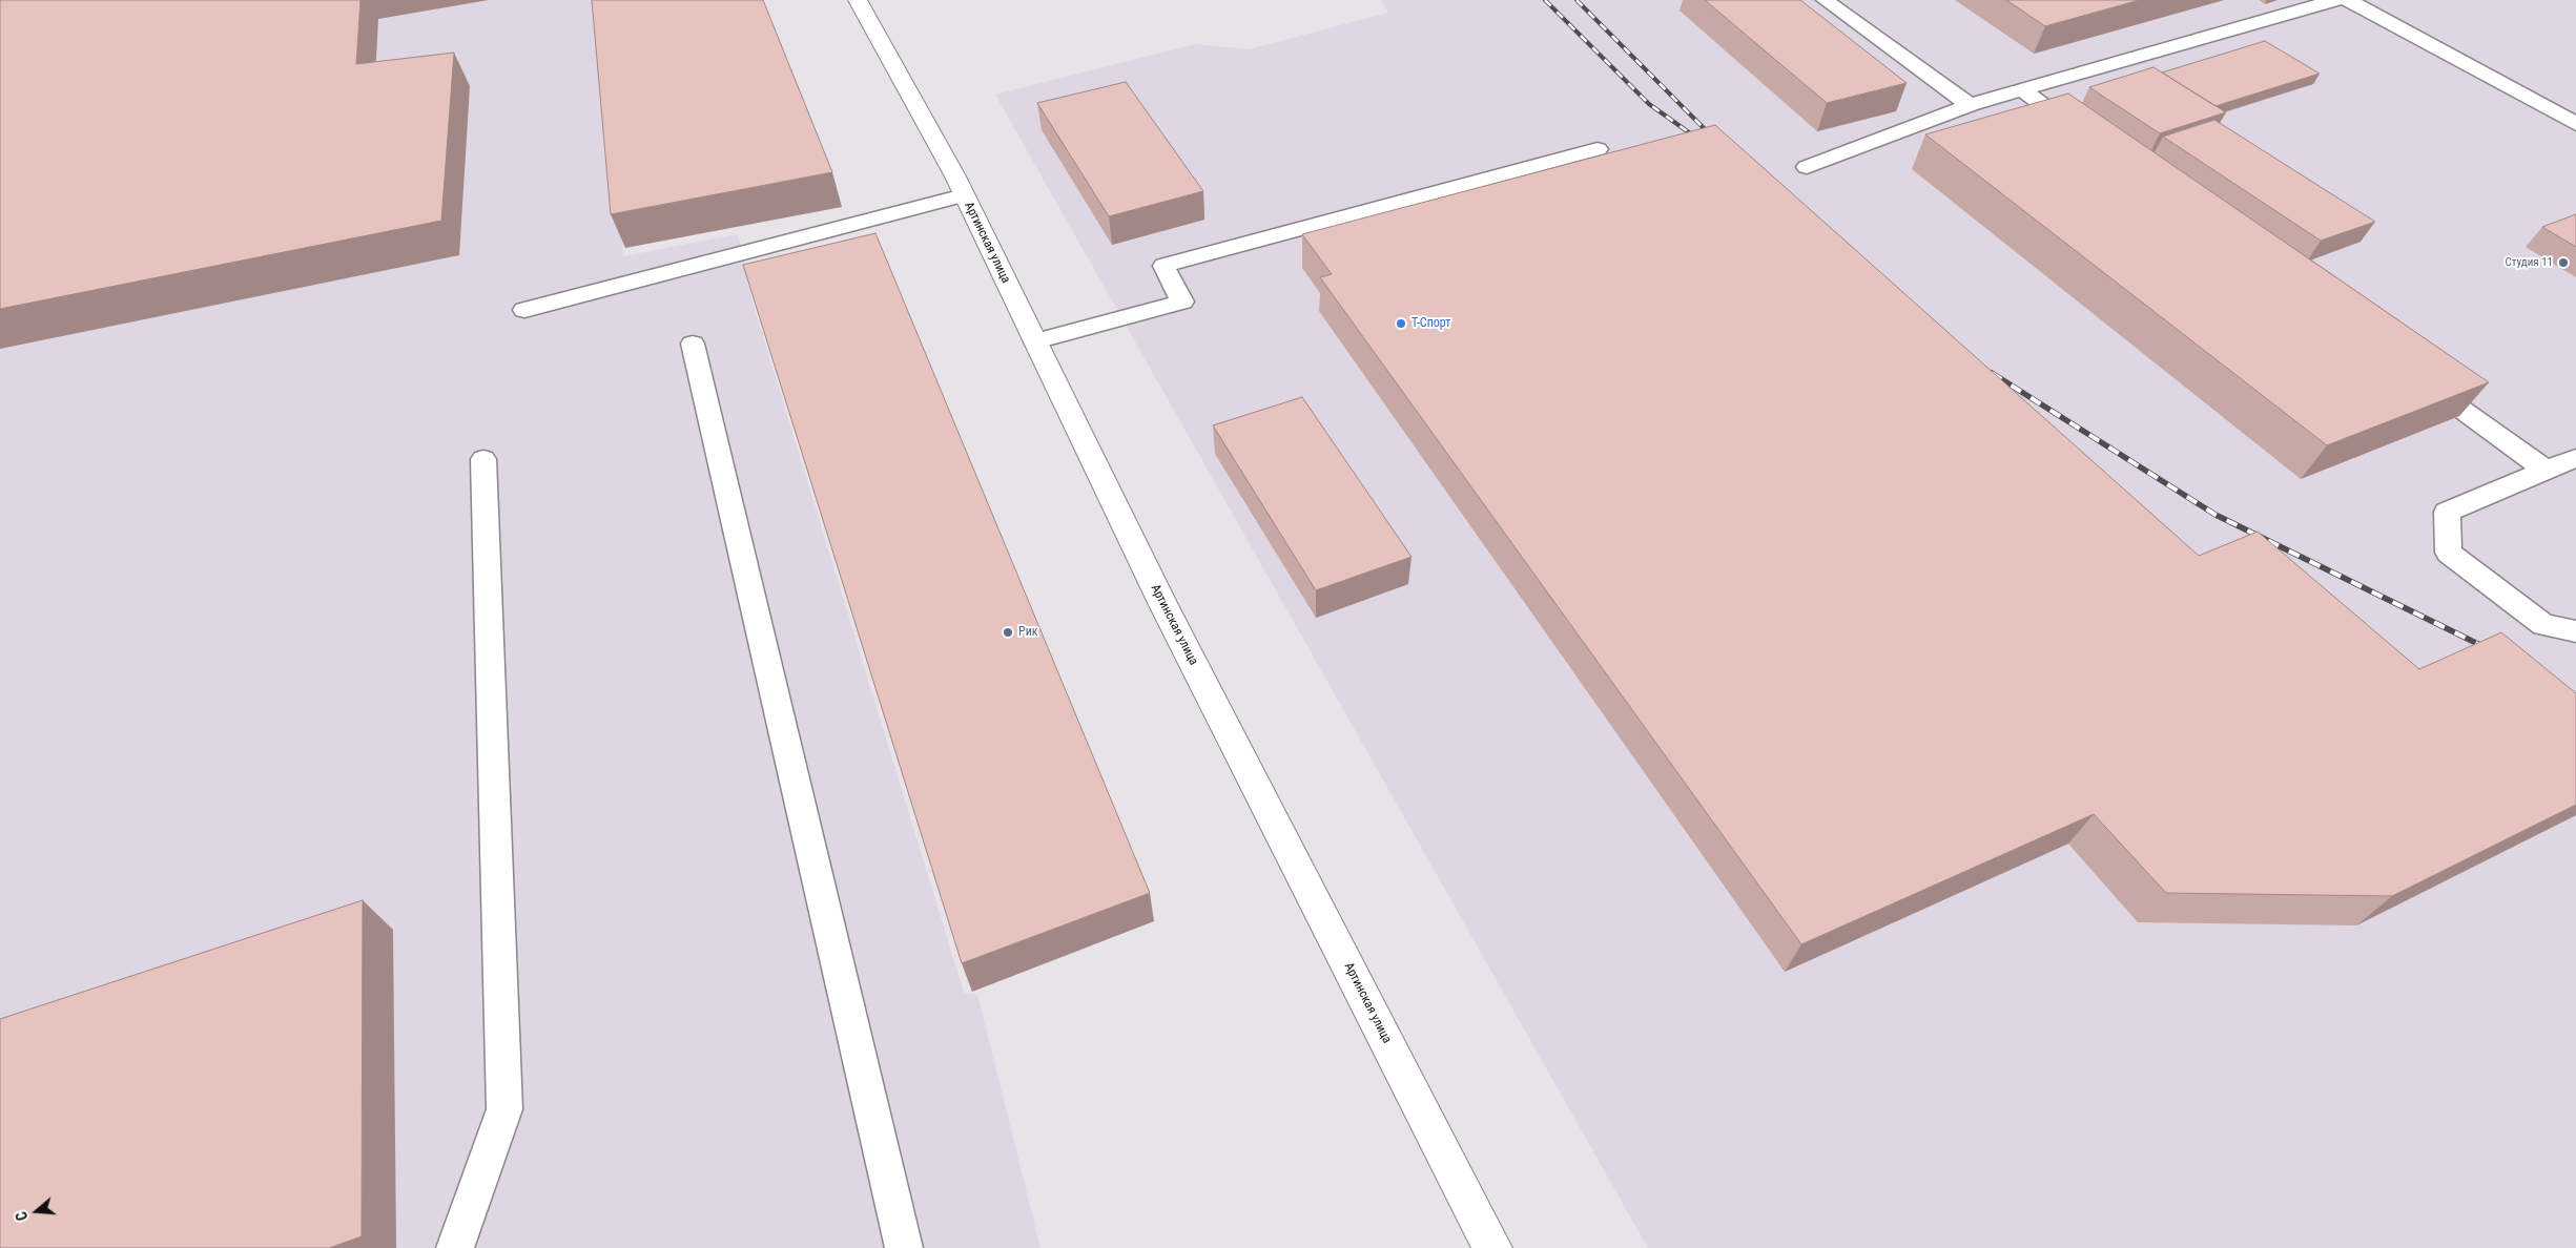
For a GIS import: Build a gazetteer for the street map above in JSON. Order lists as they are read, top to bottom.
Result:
{
  "streets": {
    "street": ["Артинская улица"]
  },
  "places": ["Студия 11", "Т-Спорт", "Рик"],
  "north": "left"
}
